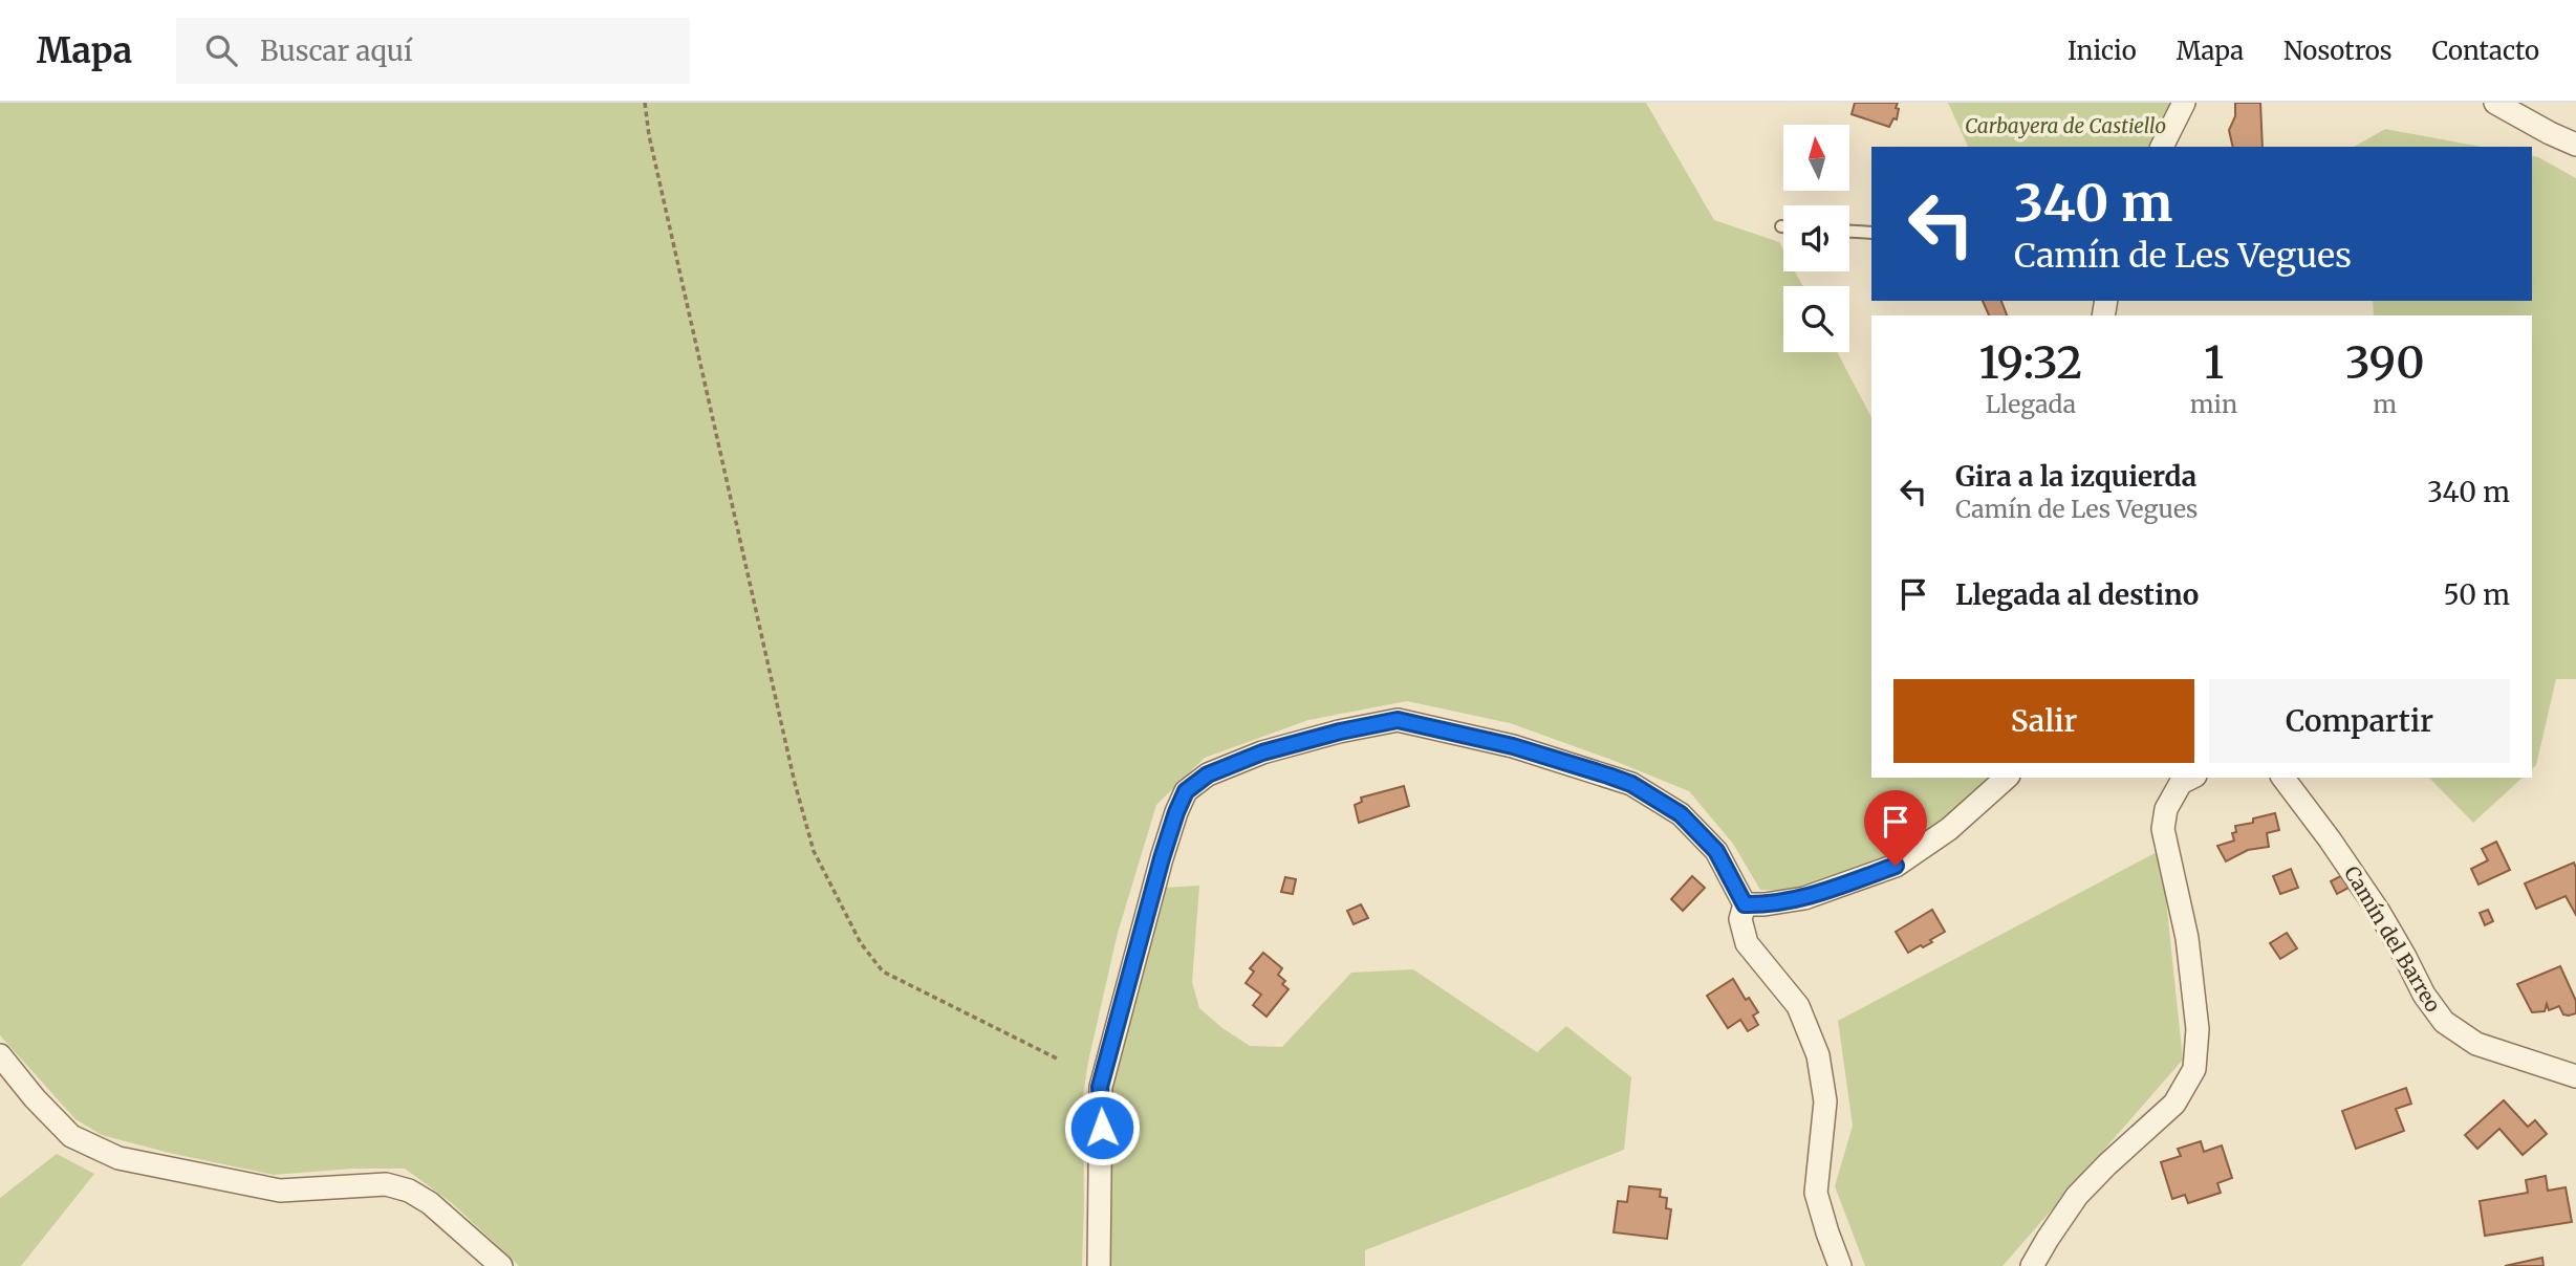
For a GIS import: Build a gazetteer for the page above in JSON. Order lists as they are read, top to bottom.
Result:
{
  "streets": {
    "street": ["Camín del Barreo"]
  },
  "parks": ["Carbayera de Castiello"],
  "north": "top",
  "page": {
    "header": "Mapa",
    "search": "Buscar aquí",
    "nav": [
      "Inicio",
      "Mapa",
      "Nosotros",
      "Contacto"
    ],
    "turn": ["340 m", "Camín de Les Vegues"],
    "eta": [
      "19:32",
      "Llegada",
      "1",
      "min",
      "390",
      "m"
    ],
    "list": [
      {
        "name": "Gira a la izquierda",
        "note": "Camín de Les Vegues",
        "value": "340 m"
      },
      {
        "name": "Llegada al destino",
        "value": "50 m"
      }
    ],
    "buttons": ["Salir", "Compartir"]
  }
}
